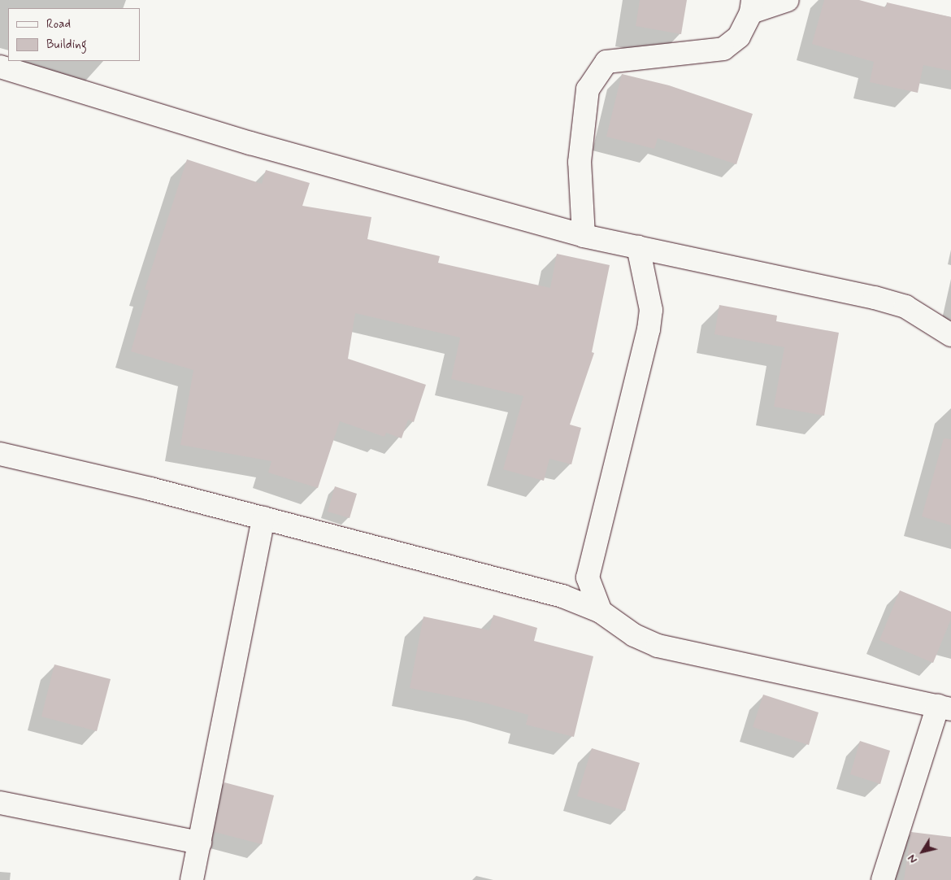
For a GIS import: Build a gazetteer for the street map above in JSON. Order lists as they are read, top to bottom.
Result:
{
  "legend": ["Road", "Building"],
  "north": "bottom left"
}
